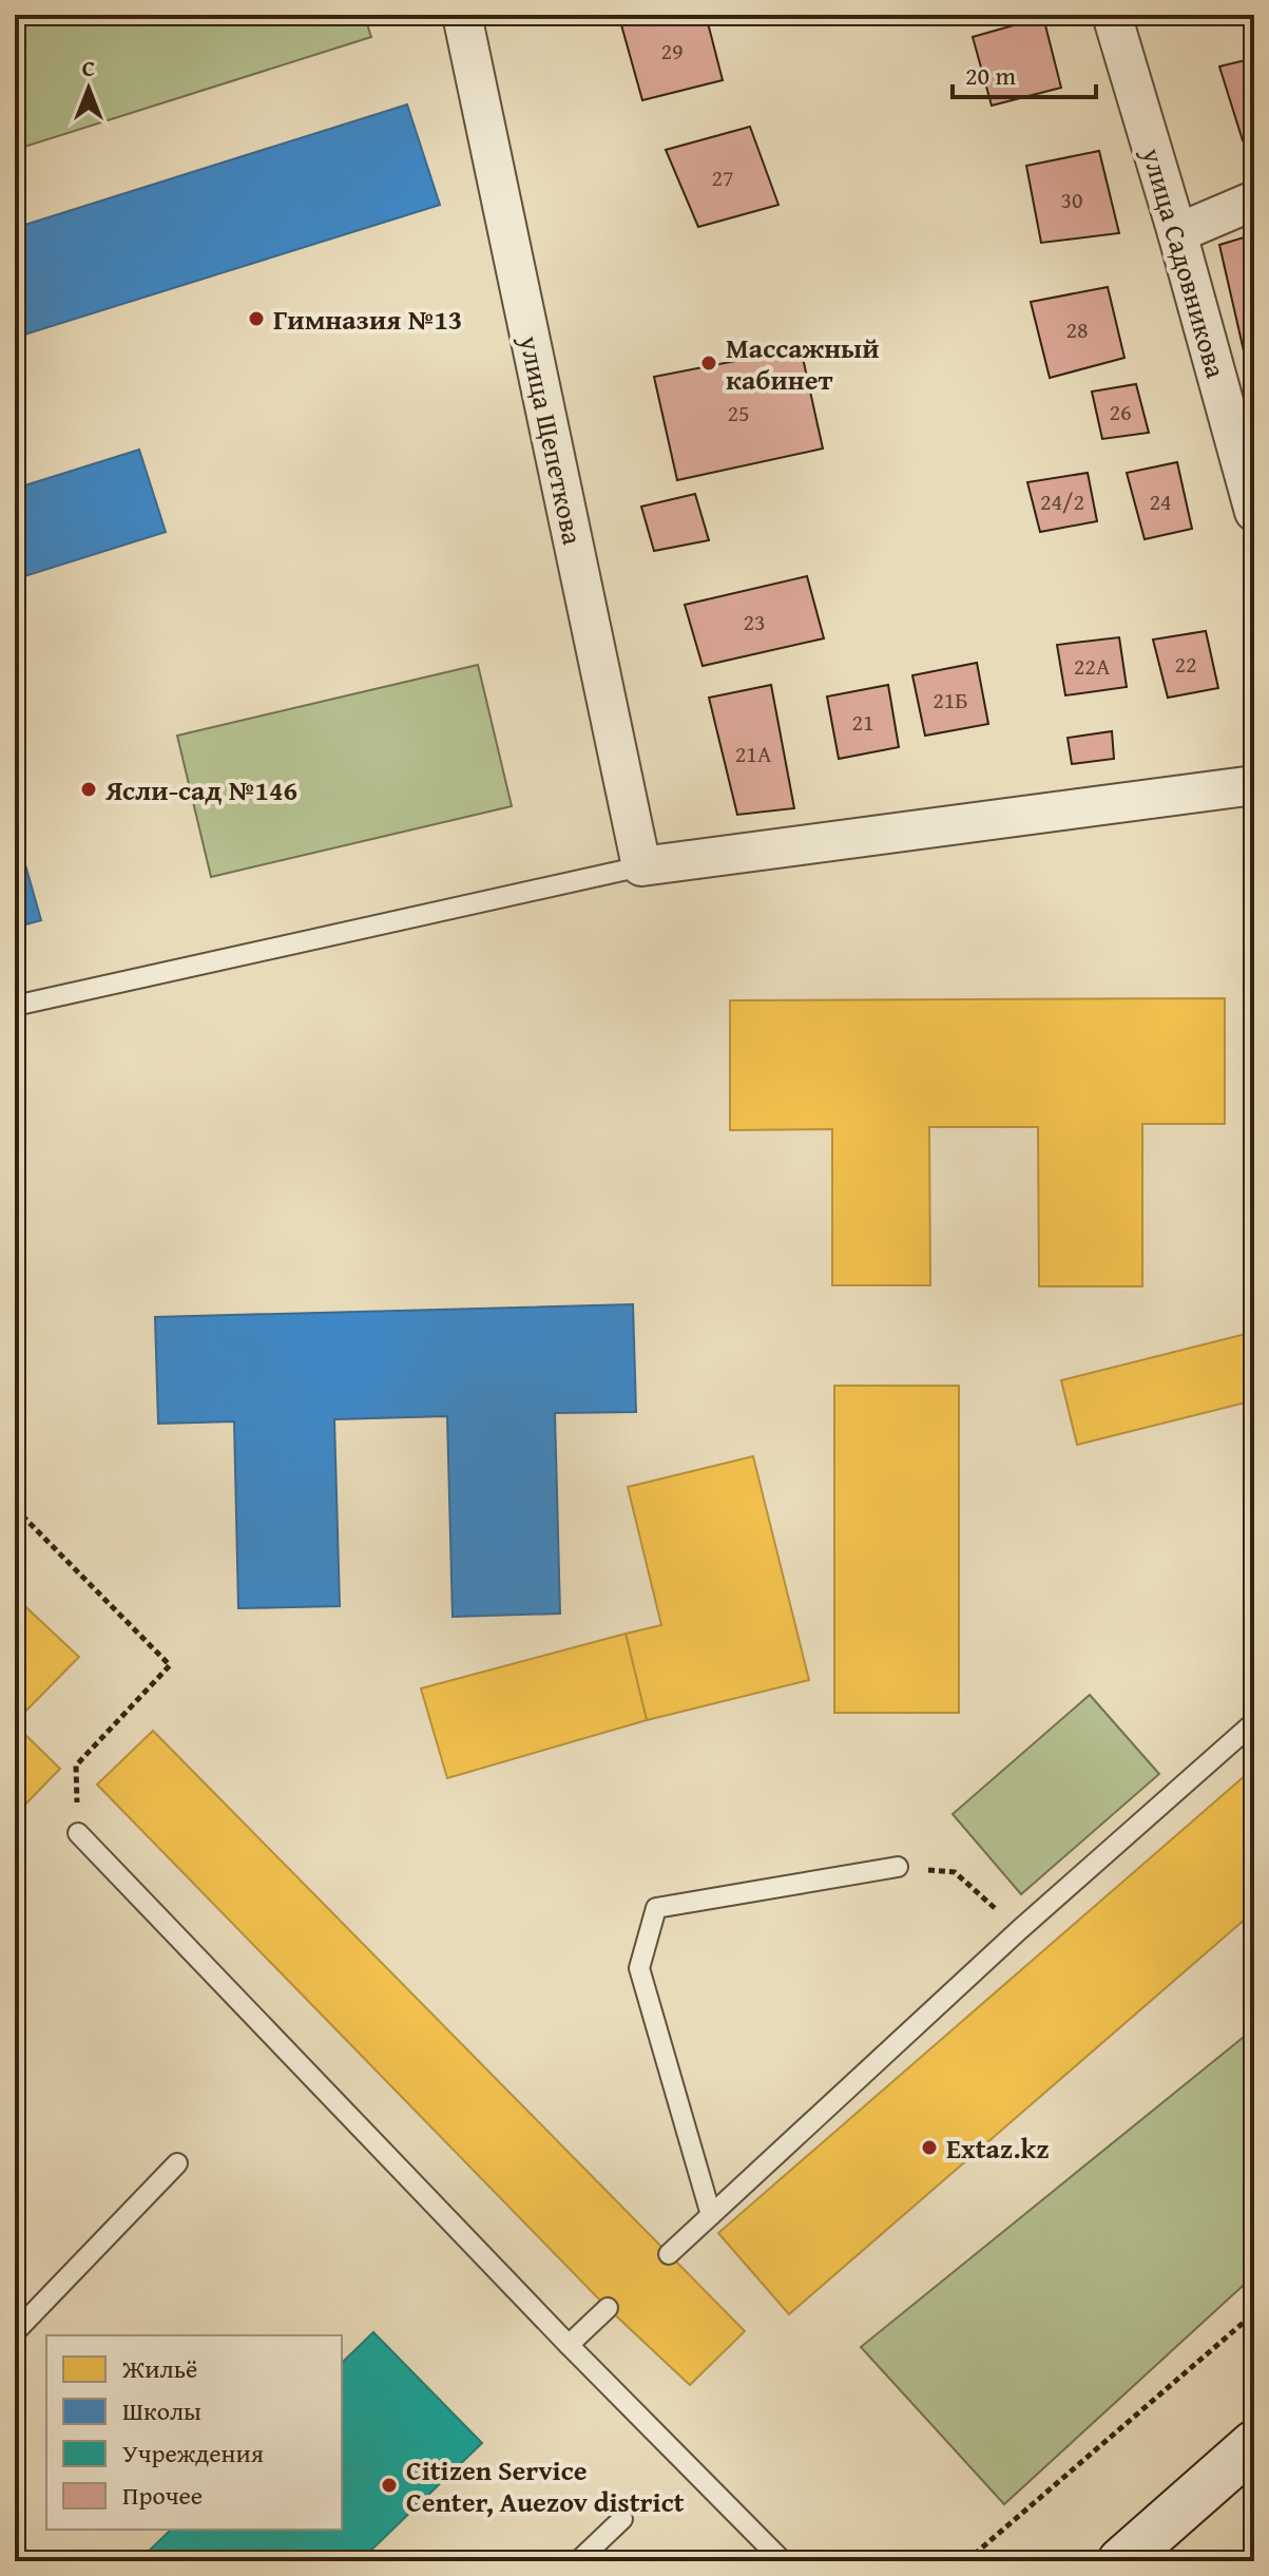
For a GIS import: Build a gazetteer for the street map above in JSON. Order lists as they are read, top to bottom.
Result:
{
  "streets": {
    "street": ["улица Садовникова", "улица Щепеткова"]
  },
  "places": [
    "Гимназия №13",
    "Массажный кабинет",
    "Ясли-сад №146",
    "Extaz.kz",
    "Citizen Service Center, Auezov district"
  ],
  "house_numbers": [
    "29",
    "27",
    "30",
    "28",
    "26",
    "25",
    "24/2",
    "24",
    "23",
    "22",
    "22А",
    "21Б",
    "21",
    "21А"
  ],
  "legend": [
    "Жильё",
    "Школы",
    "Учреждения",
    "Прочее"
  ],
  "scale_bar": "20 m",
  "north": "top"
}
